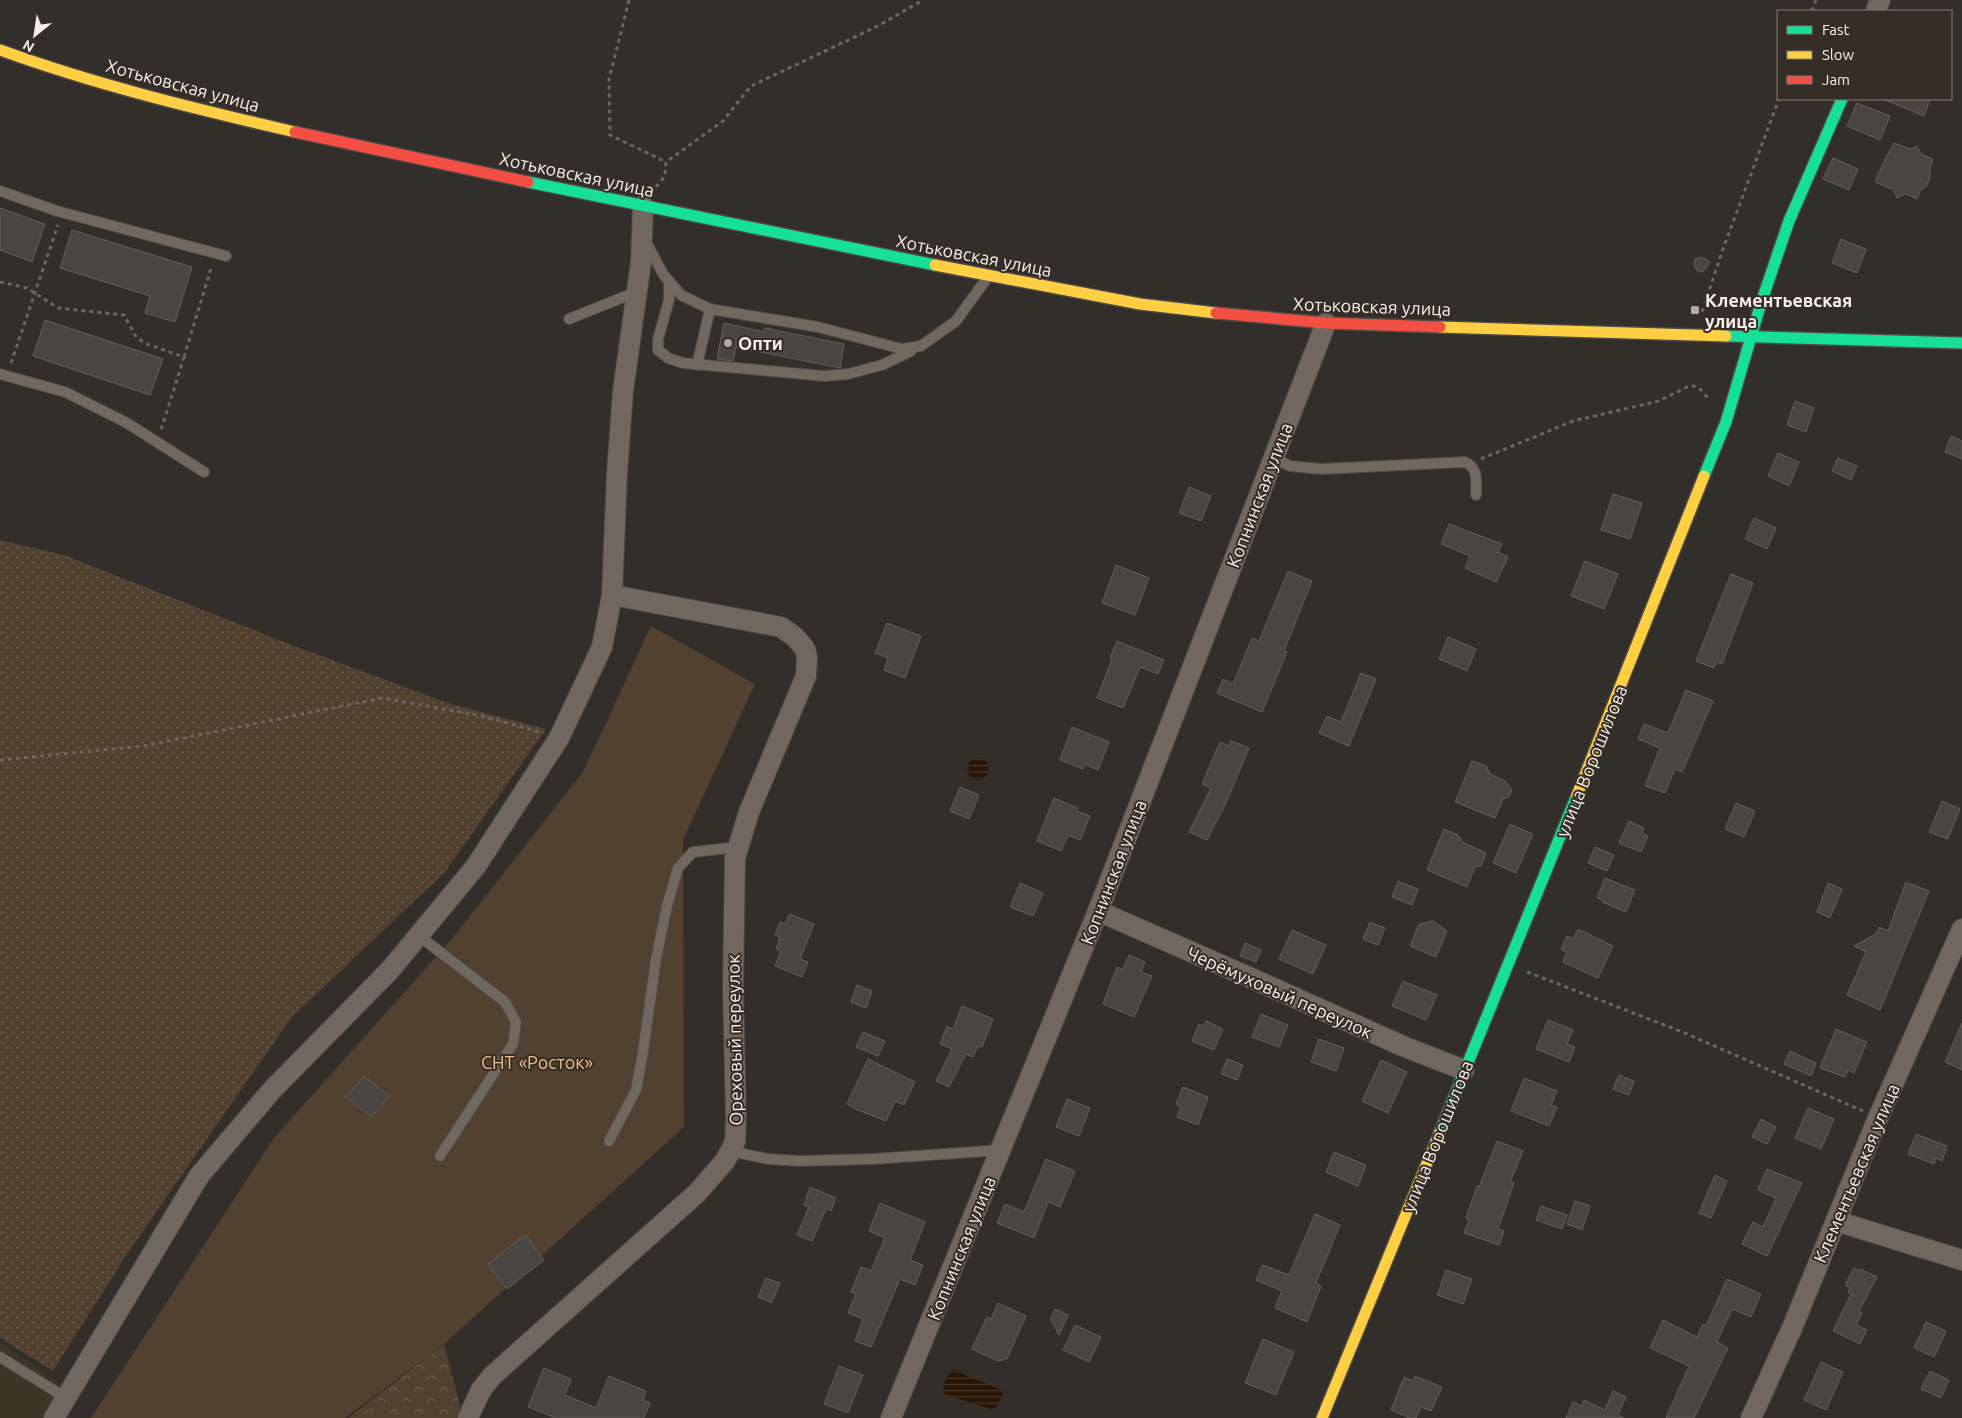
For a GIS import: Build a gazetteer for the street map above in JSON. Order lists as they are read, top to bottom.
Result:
{
  "streets": {
    "main road": ["Хотьковская улица", "улица Ворошилова"],
    "street": [
      "Копнинская улица",
      "Черёмуховый переулок",
      "Ореховый переулок",
      "Клементьевская улица"
    ]
  },
  "crossings": [
    ["Хотьковская улица", "Копнинская улица"],
    ["Хотьковская улица", "улица Ворошилова"],
    ["Копнинская улица", "Черёмуховый переулок"],
    ["улица Ворошилова", "Черёмуховый переулок"]
  ],
  "parks": ["СНТ «Росток»"],
  "places": {
    "transit": ["Клементьевская улица"],
    "other": ["Опти"]
  },
  "legend": ["Fast", "Slow", "Jam"],
  "north": "bottom left"
}
